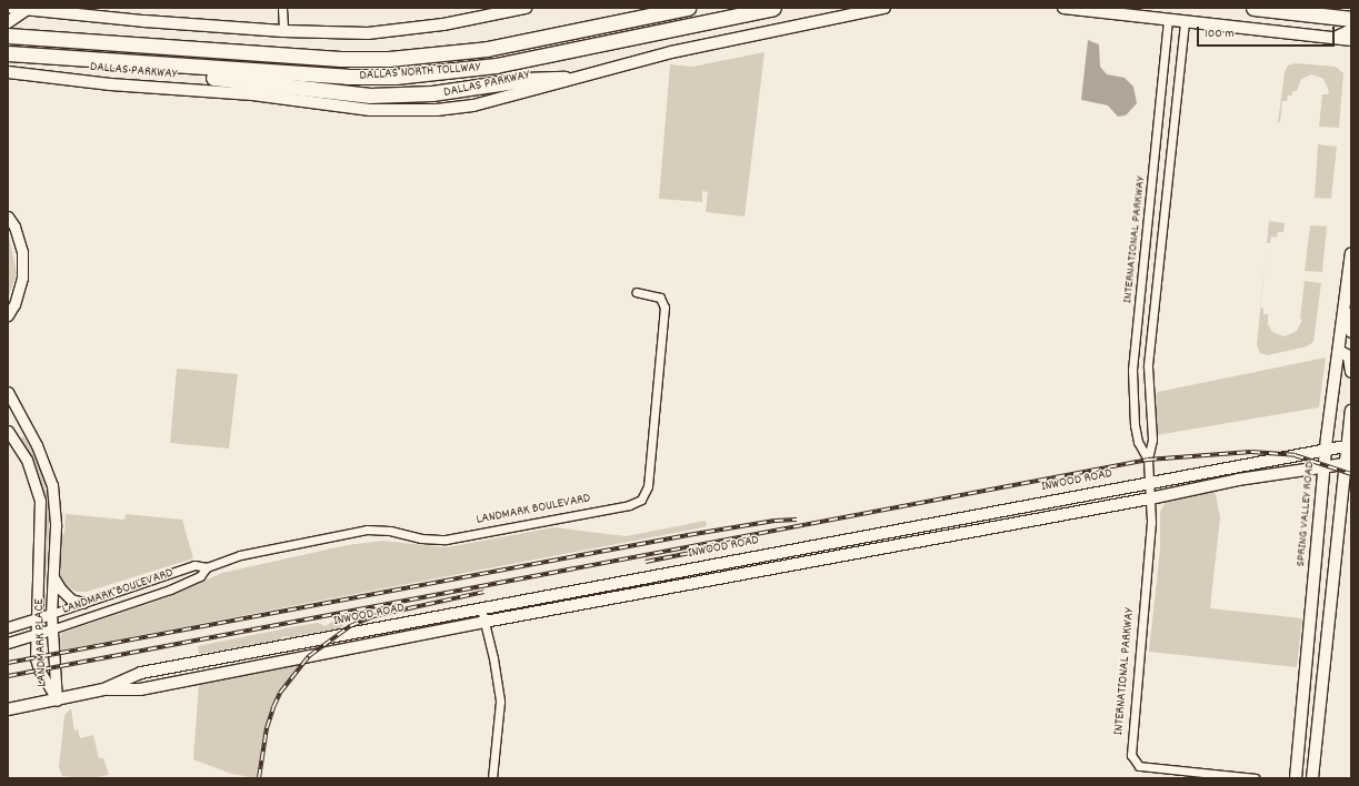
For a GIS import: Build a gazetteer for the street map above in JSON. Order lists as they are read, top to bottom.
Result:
{
  "streets": {
    "highway": ["DALLAS NORTH TOLLWAY"],
    "main road": ["DALLAS PARKWAY", "INWOOD ROAD", "SPRING VALLEY ROAD"],
    "street": ["INTERNATIONAL PARKWAY", "LANDMARK BOULEVARD", "LANDMARK PLACE"]
  },
  "crossings": [
    ["INTERNATIONAL PARKWAY", "INWOOD ROAD"],
    ["INWOOD ROAD", "SPRING VALLEY ROAD"],
    ["INWOOD ROAD", "LANDMARK PLACE"],
    ["LANDMARK BOULEVARD", "LANDMARK PLACE"]
  ],
  "scale_bar": "100 m"
}
